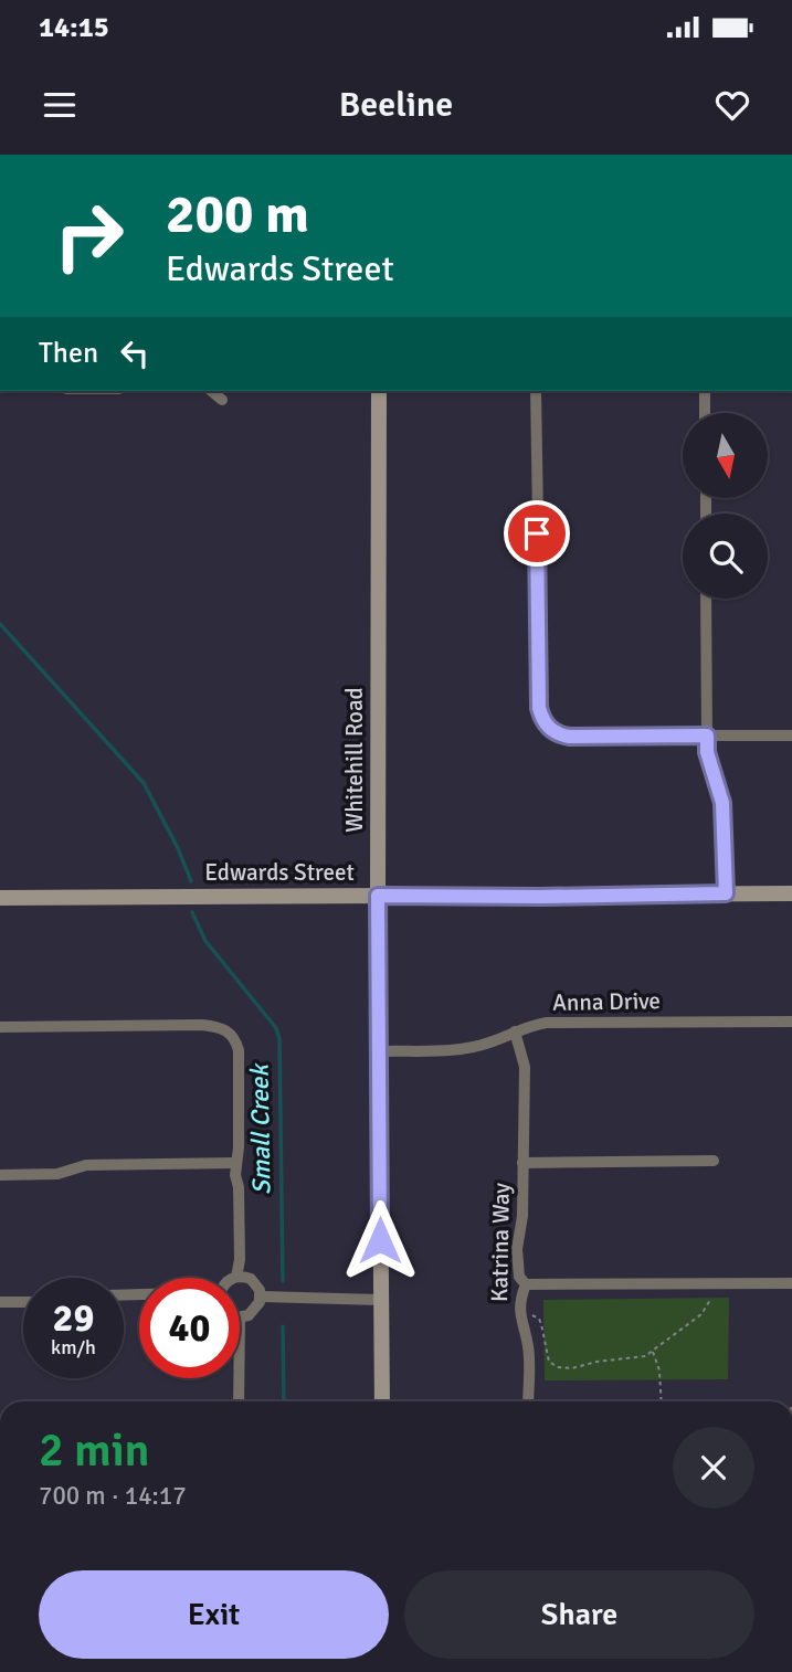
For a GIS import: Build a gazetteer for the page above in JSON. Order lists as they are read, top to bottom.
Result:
{
  "streets": {
    "street": [
      "Whitehill Road",
      "Edwards Street",
      "Anna Drive",
      "Katrina Way"
    ]
  },
  "crossings": [
    ["Whitehill Road", "Edwards Street"],
    ["Whitehill Road", "Anna Drive"],
    ["Anna Drive", "Katrina Way"]
  ],
  "water": ["Small Creek"],
  "north": "bottom",
  "page": {
    "status": "14:15",
    "header": "Beeline",
    "turn": ["200 m", "Edwards Street"],
    "then": "Then",
    "speed": "29 km/h",
    "limit": "40",
    "heading": ["2 min", "700 m · 14:17"],
    "buttons": ["Exit", "Share"]
  }
}
